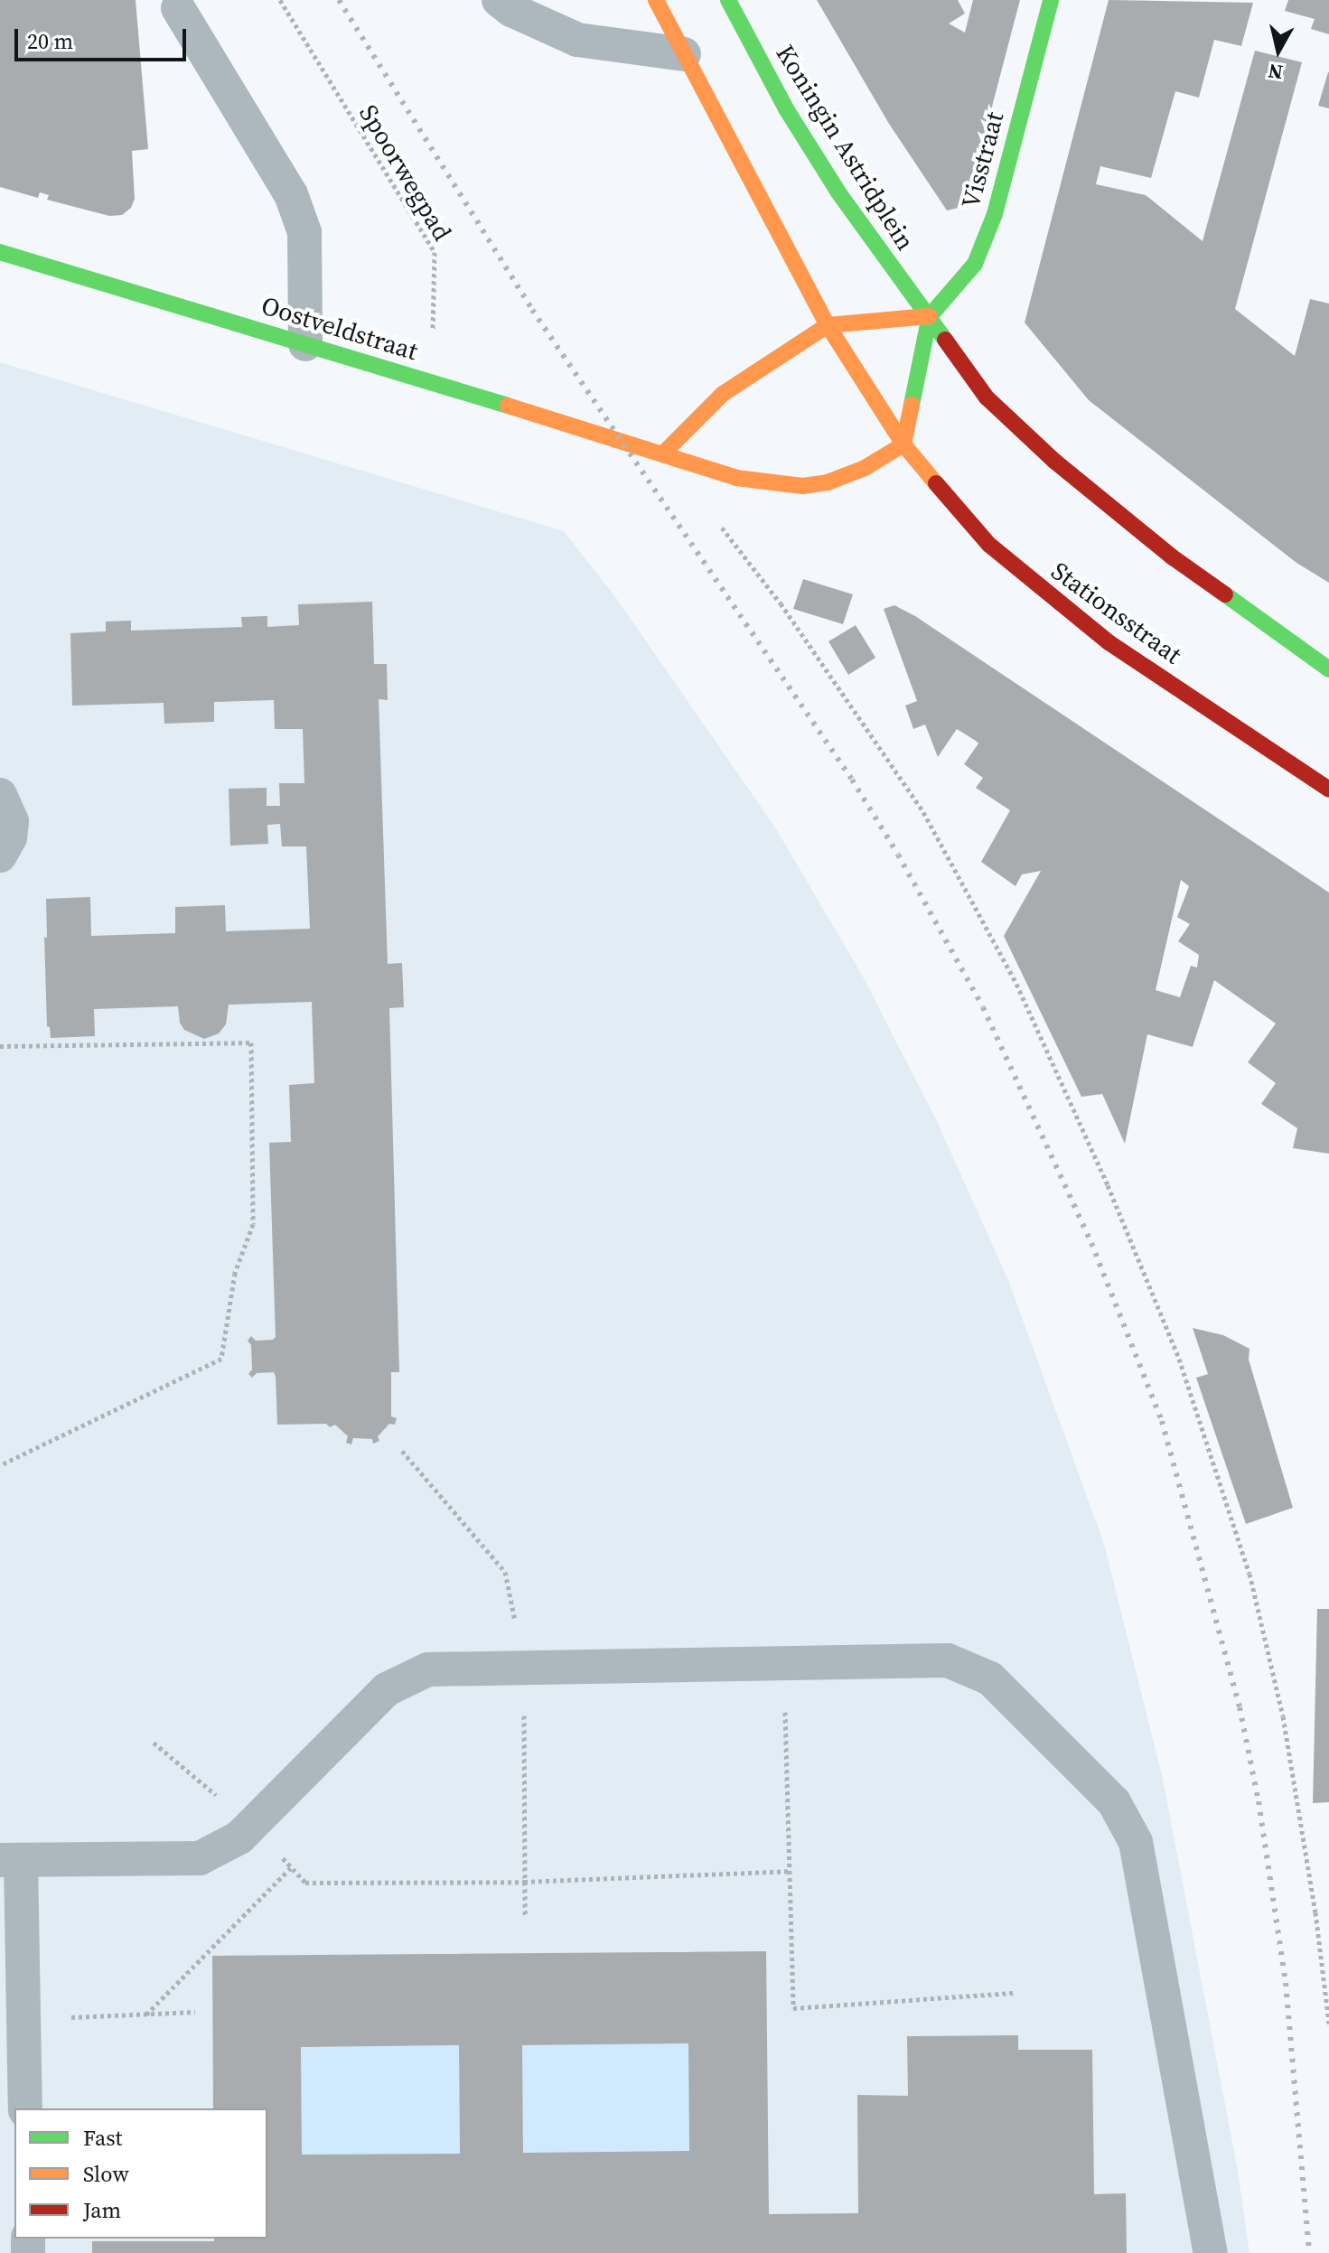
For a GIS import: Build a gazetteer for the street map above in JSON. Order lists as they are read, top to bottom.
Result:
{
  "streets": {
    "main road": [
      "Koningin Astridplein",
      "Visstraat",
      "Oostveldstraat",
      "Stationsstraat"
    ],
    "path": ["Spoorwegpad"]
  },
  "crossings": [
    ["Koningin Astridplein", "Visstraat"],
    ["Spoorwegpad", "Oostveldstraat"],
    ["Oostveldstraat", "Stationsstraat"]
  ],
  "legend": ["Fast", "Slow", "Jam"],
  "scale_bar": "20 m",
  "north": "bottom"
}
